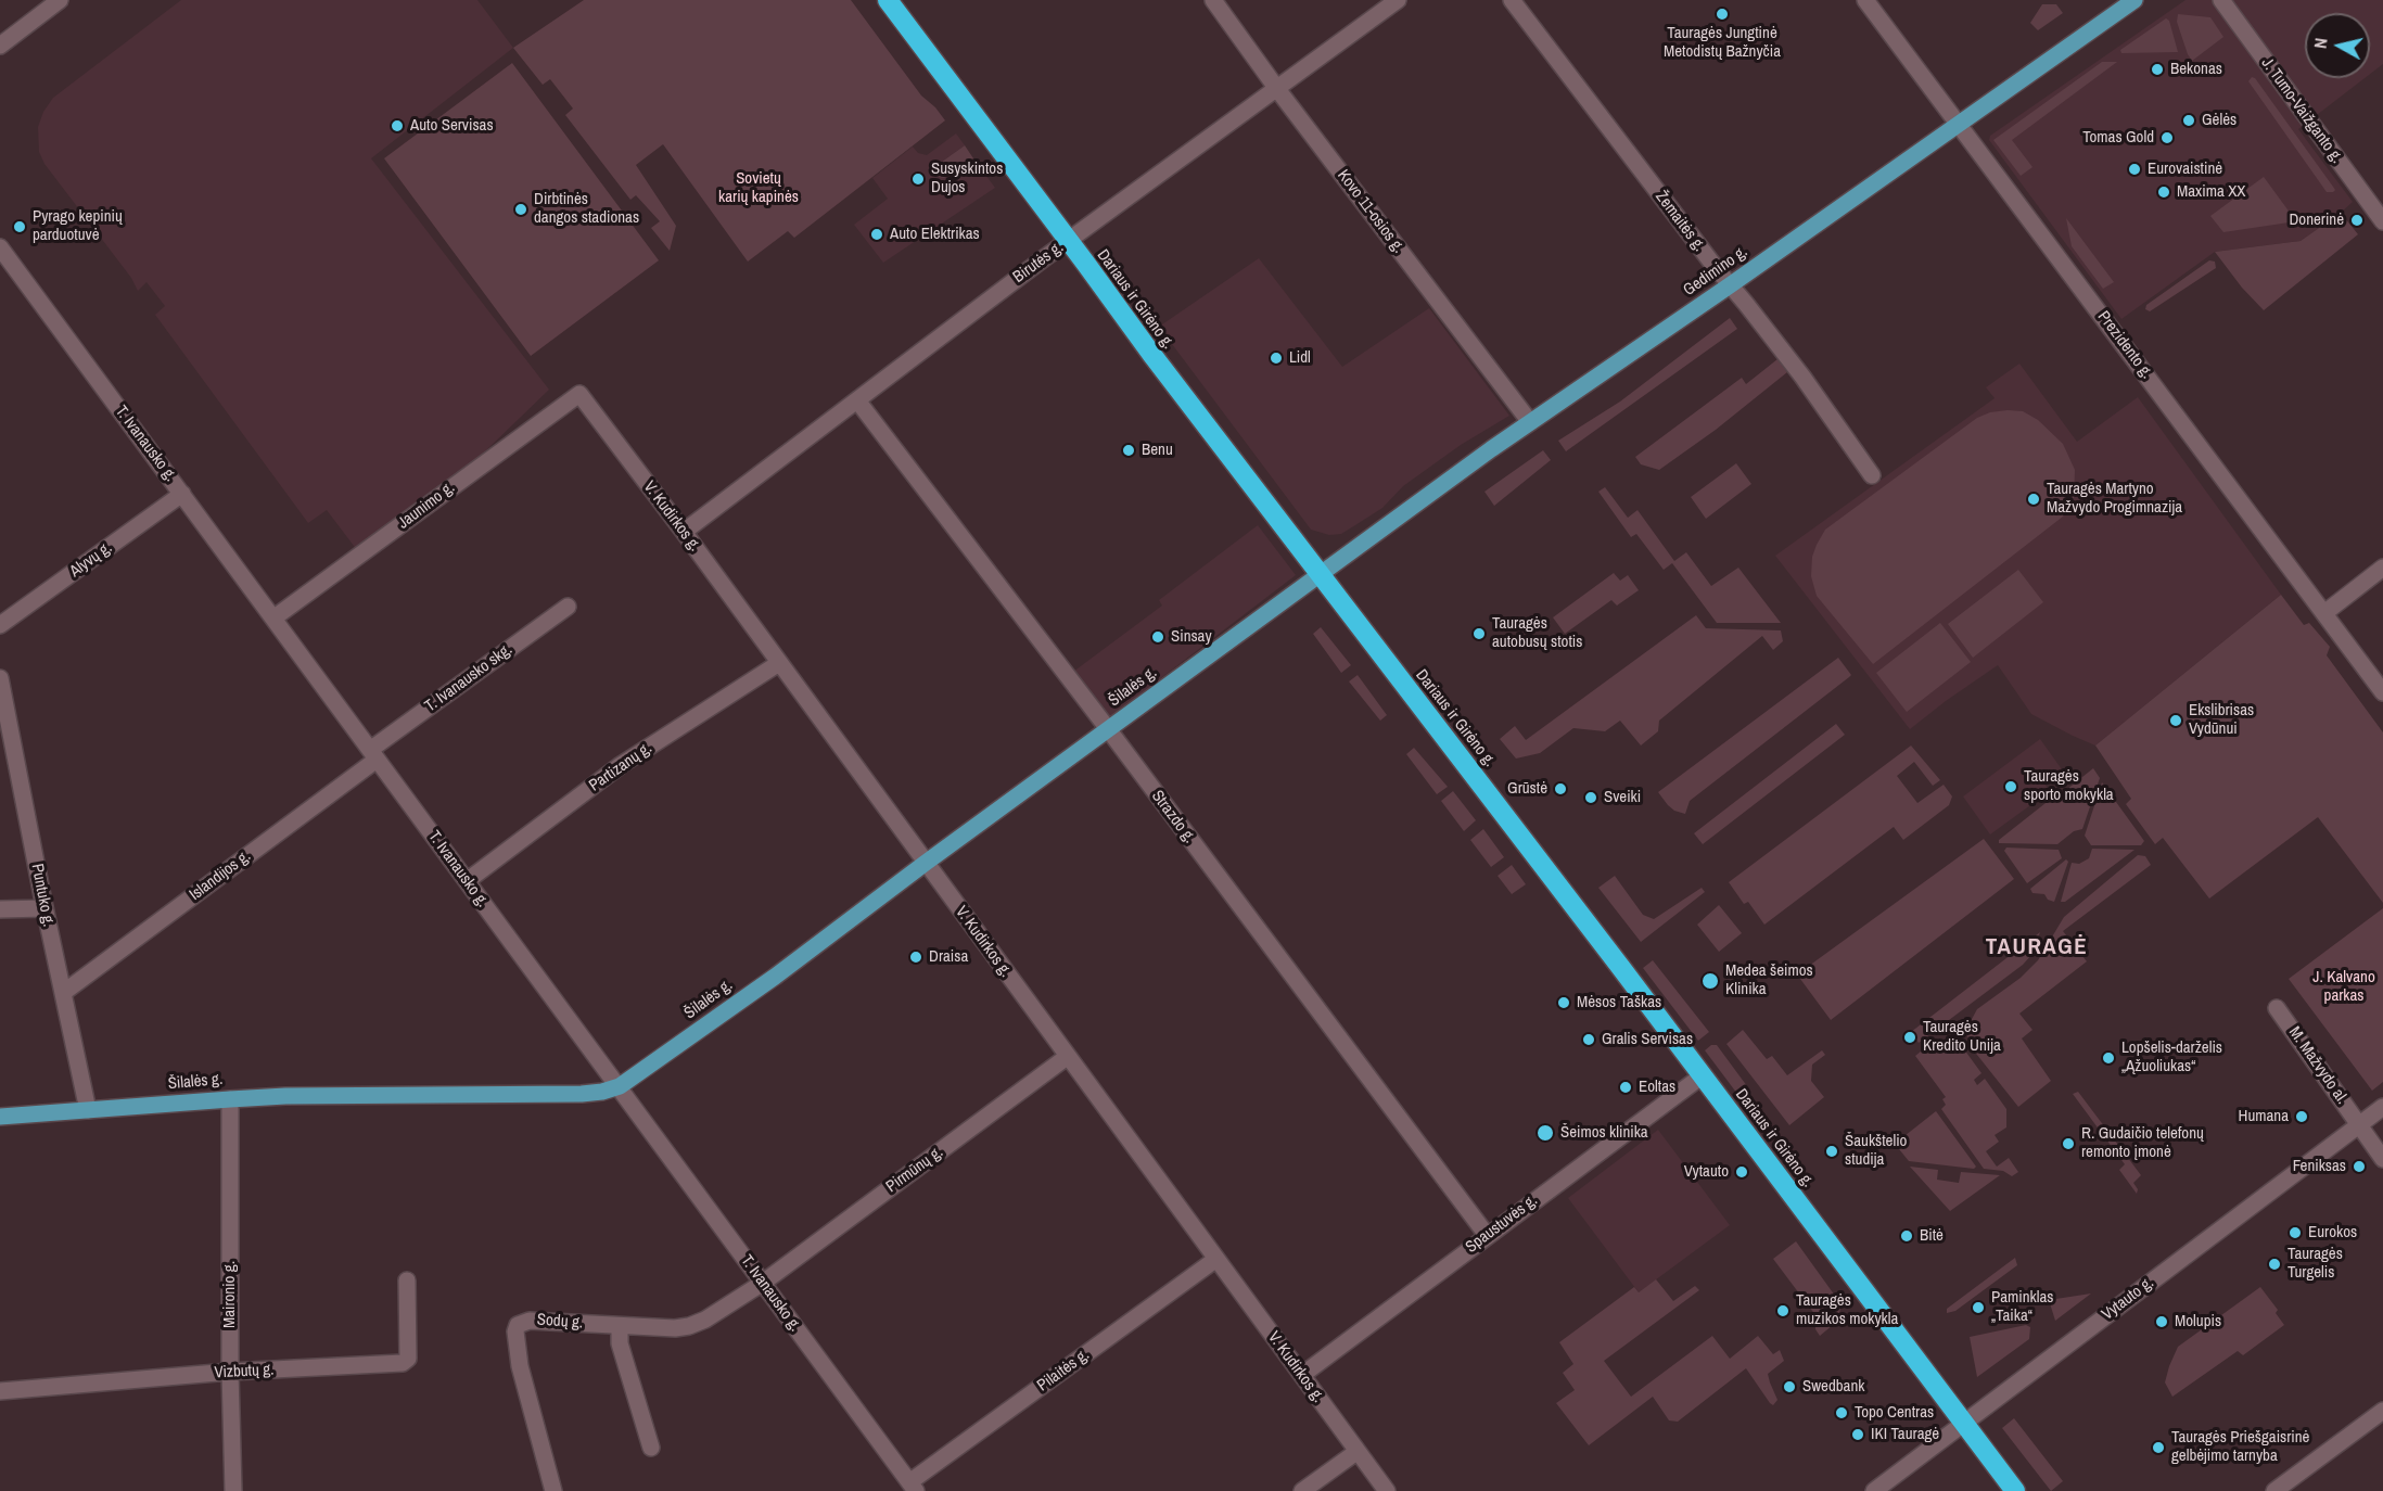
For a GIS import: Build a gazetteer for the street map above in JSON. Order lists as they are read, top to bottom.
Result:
{
  "streets": {
    "highway": ["Dariaus ir Girėno g."],
    "main road": ["Gedimino g.", "Šilalės g."],
    "street": [
      "J. Tumo-Vaižganto g.",
      "Kovo 11-osios g.",
      "Žemaitės g.",
      "Birutės g.",
      "Prezidento g.",
      "T. Ivanausko g.",
      "Jaunimo g.",
      "V. Kudirkos g.",
      "Alyvų g.",
      "T. Ivanausko skg.",
      "Partizanų g.",
      "Strazdo g.",
      "Islandijos g.",
      "Puntuko g.",
      "M. Mažvydo al.",
      "Pirmūnų g.",
      "Spaustuvės g.",
      "Maironio g.",
      "Vytauto g.",
      "Sodų g.",
      "Pilaitės g.",
      "Vizbutų g."
    ]
  },
  "crossings": [
    ["Kovo 11-osios g.", "Birutės g."],
    ["Kovo 11-osios g.", "Gedimino g."],
    ["Žemaitės g.", "Gedimino g."],
    ["Birutės g.", "Dariaus ir Girėno g."],
    ["Birutės g.", "V. Kudirkos g."],
    ["Birutės g.", "Strazdo g."],
    ["Gedimino g.", "Dariaus ir Girėno g."],
    ["Gedimino g.", "Prezidento g."],
    ["Gedimino g.", "Šilalės g."],
    ["Dariaus ir Girėno g.", "Šilalės g."],
    ["Dariaus ir Girėno g.", "Spaustuvės g."],
    ["Dariaus ir Girėno g.", "Vytauto g."],
    ["T. Ivanausko g.", "Jaunimo g."],
    ["T. Ivanausko g.", "Alyvų g."],
    ["T. Ivanausko g.", "T. Ivanausko skg."],
    ["T. Ivanausko g.", "Šilalės g."],
    ["T. Ivanausko g.", "Partizanų g."],
    ["T. Ivanausko g.", "Islandijos g."],
    ["T. Ivanausko g.", "Pirmūnų g."],
    ["T. Ivanausko g.", "Sodų g."],
    ["T. Ivanausko g.", "Pilaitės g."],
    ["Jaunimo g.", "V. Kudirkos g."],
    ["V. Kudirkos g.", "Šilalės g."],
    ["V. Kudirkos g.", "Partizanų g."],
    ["V. Kudirkos g.", "Pirmūnų g."],
    ["V. Kudirkos g.", "Spaustuvės g."],
    ["V. Kudirkos g.", "Pilaitės g."],
    ["T. Ivanausko skg.", "Islandijos g."],
    ["Šilalės g.", "Strazdo g."],
    ["Šilalės g.", "Puntuko g."],
    ["Šilalės g.", "Maironio g."],
    ["Strazdo g.", "Spaustuvės g."],
    ["Islandijos g.", "Puntuko g."],
    ["M. Mažvydo al.", "Vytauto g."],
    ["Pirmūnų g.", "Sodų g."],
    ["Maironio g.", "Vizbutų g."]
  ],
  "districts": ["TAURAGĖ"],
  "parks": ["Sovietų karių kapinės", "J. Kalvano parkas"],
  "places": [
    "Tauragės Jungtinė Metodistų Bažnyčia",
    "Bekonas",
    "Gėlės",
    "Auto Servisas",
    "Tomas Gold",
    "Eurovaistinė",
    "Susyskintos Dujos",
    "Maxima XX",
    "Dirbtinės dangos stadionas",
    "Donerinė",
    "Pyrago kepinių parduotuvė",
    "Auto Elektrikas",
    "Lidl",
    "Benu",
    "Tauragės Martyno Mažvydo Progimnazija",
    "Tauragės autobusų stotis",
    "Sinsay",
    "Ekslibrisas Vydūnui",
    "Tauragės sporto mokykla",
    "Grūstė",
    "Sveiki",
    "Draisa",
    "Medea šeimos Klinika",
    "Mėsos Taškas",
    "Tauragės Kredito Unija",
    "Gralis Servisas",
    "Lopšelis-darželis „Ąžuoliukas“",
    "Eoltas",
    "Humana",
    "Šeimos klinika",
    "R. Gudaičio telefonų remonto įmonė",
    "Šaukštelio studija",
    "Feniksas",
    "Vytauto",
    "Eurokos",
    "Bitė",
    "Tauragės Turgelis",
    "Paminklas „Taika“",
    "Tauragės muzikos mokykla",
    "Molupis",
    "Swedbank",
    "Topo Centras",
    "IKI Tauragė",
    "Tauragės Priešgaisrinė gelbėjimo tarnyba"
  ],
  "north": "left"
}
